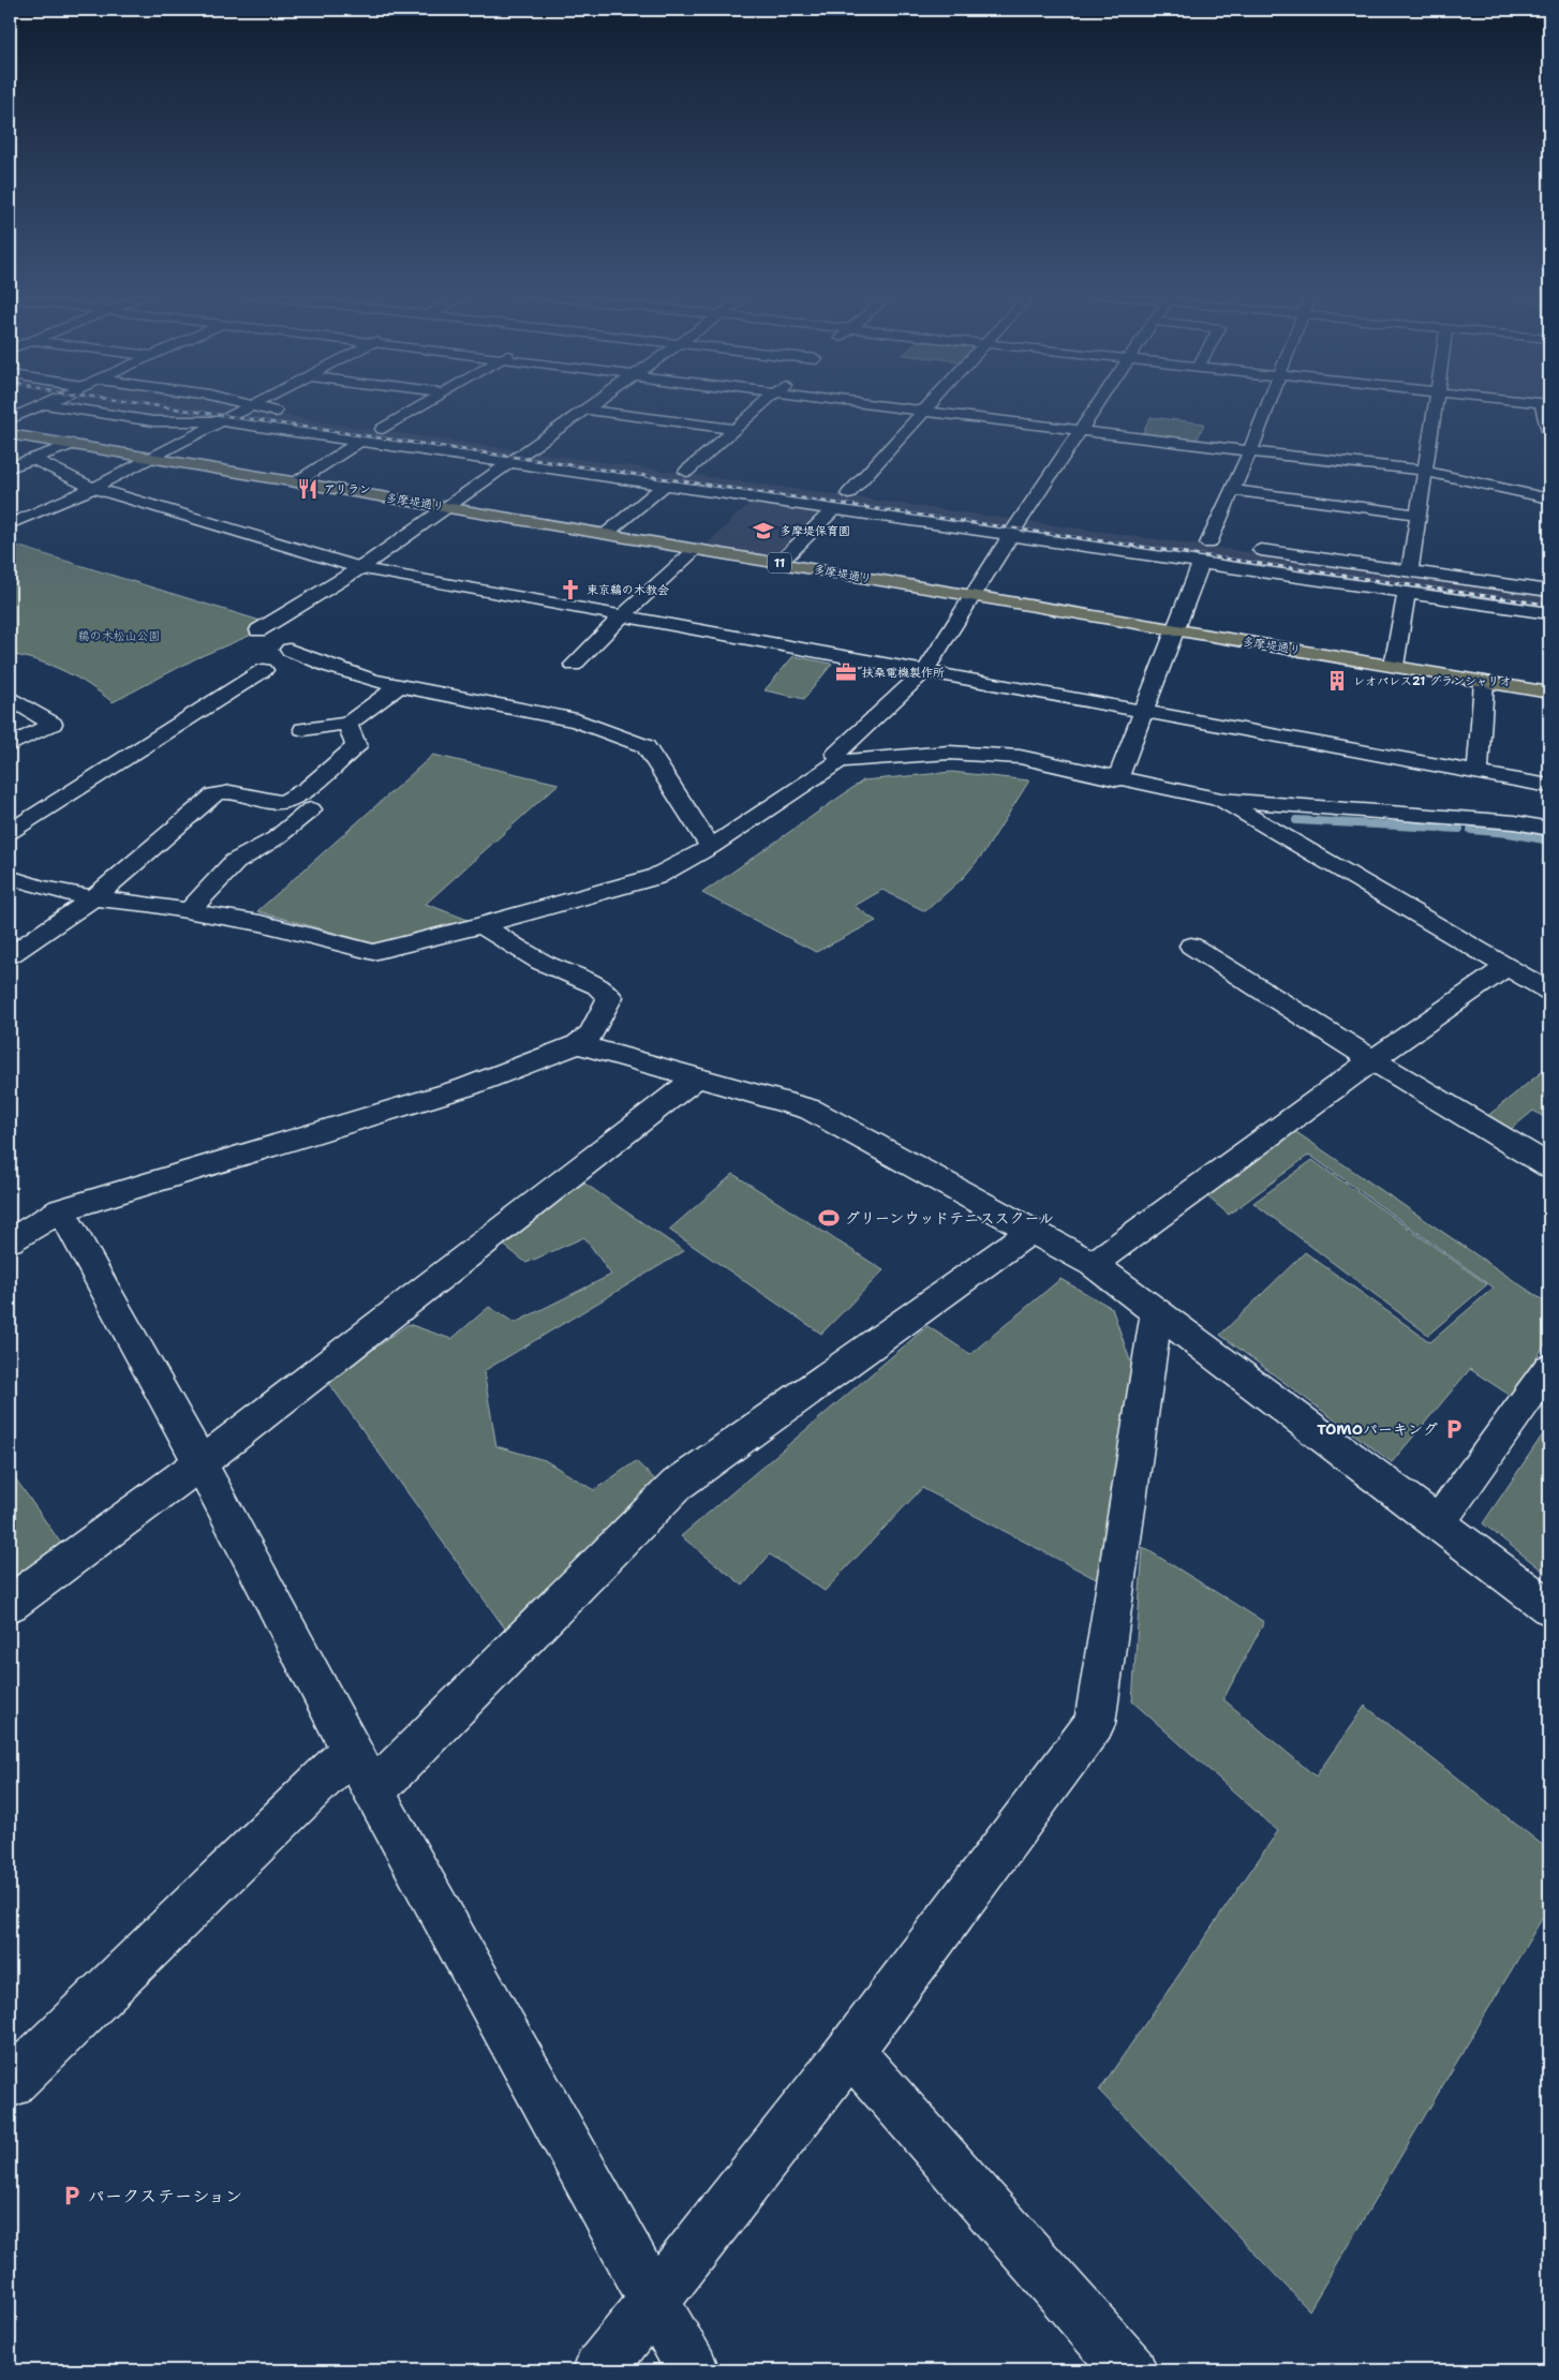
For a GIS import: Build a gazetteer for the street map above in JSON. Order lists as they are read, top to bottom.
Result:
{
  "streets": {
    "main road": ["多摩堤通り", "11"]
  },
  "parks": ["鵜の木松山公園"],
  "places": {
    "restaurant": ["アリラン"],
    "school or university": ["多摩堤保育園"],
    "church": ["東京鵜の木教会"],
    "office": ["扶桑電機製作所"],
    "building": ["レオパレス21 グランシャリオ"],
    "sports": ["グリーンウッドテニススクール"],
    "parking": ["TOMOパーキング", "パークステーション"]
  }
}
